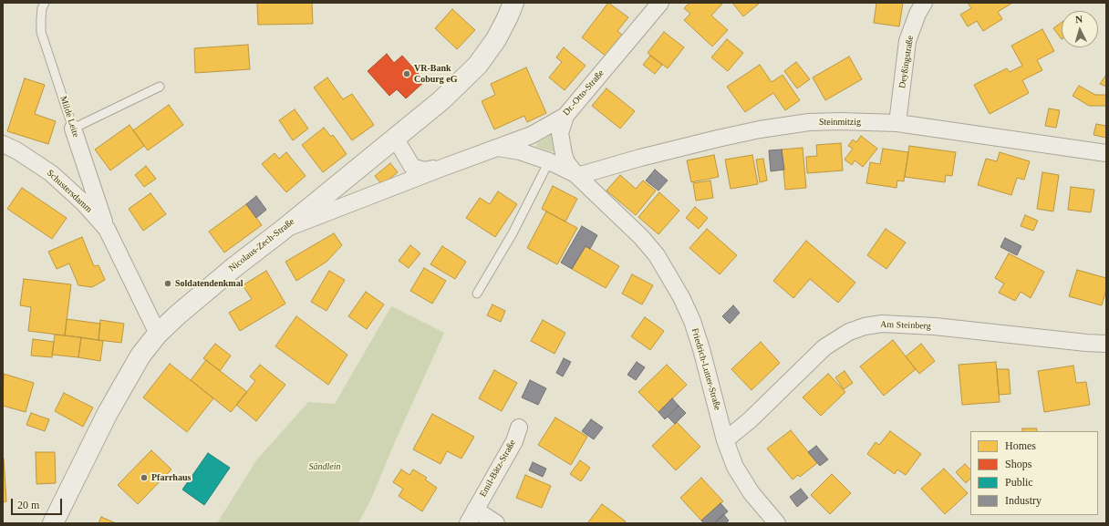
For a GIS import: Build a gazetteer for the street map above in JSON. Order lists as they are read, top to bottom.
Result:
{
  "streets": {
    "street": [
      "Deyßingstraße",
      "Dr.-Otto-Straße",
      "Milde Leite",
      "Steinmitzig",
      "Schustersdamm",
      "Nicolaus-Zech-Straße",
      "Am Steinberg",
      "Friedrich-Lutter-Straße",
      "Emil-Bätz-Straße"
    ]
  },
  "crossings": [
    ["Deyßingstraße", "Steinmitzig"],
    ["Dr.-Otto-Straße", "Nicolaus-Zech-Straße"],
    ["Dr.-Otto-Straße", "Friedrich-Lutter-Straße"],
    ["Milde Leite", "Schustersdamm"],
    ["Steinmitzig", "Friedrich-Lutter-Straße"],
    ["Schustersdamm", "Nicolaus-Zech-Straße"],
    ["Am Steinberg", "Friedrich-Lutter-Straße"]
  ],
  "parks": ["Sändlein"],
  "places": ["VR-Bank Coburg eG", "Soldatendenkmal", "Pfarrhaus"],
  "legend": [
    "Homes",
    "Shops",
    "Public",
    "Industry"
  ],
  "scale_bar": "20 m",
  "north": "top"
}
